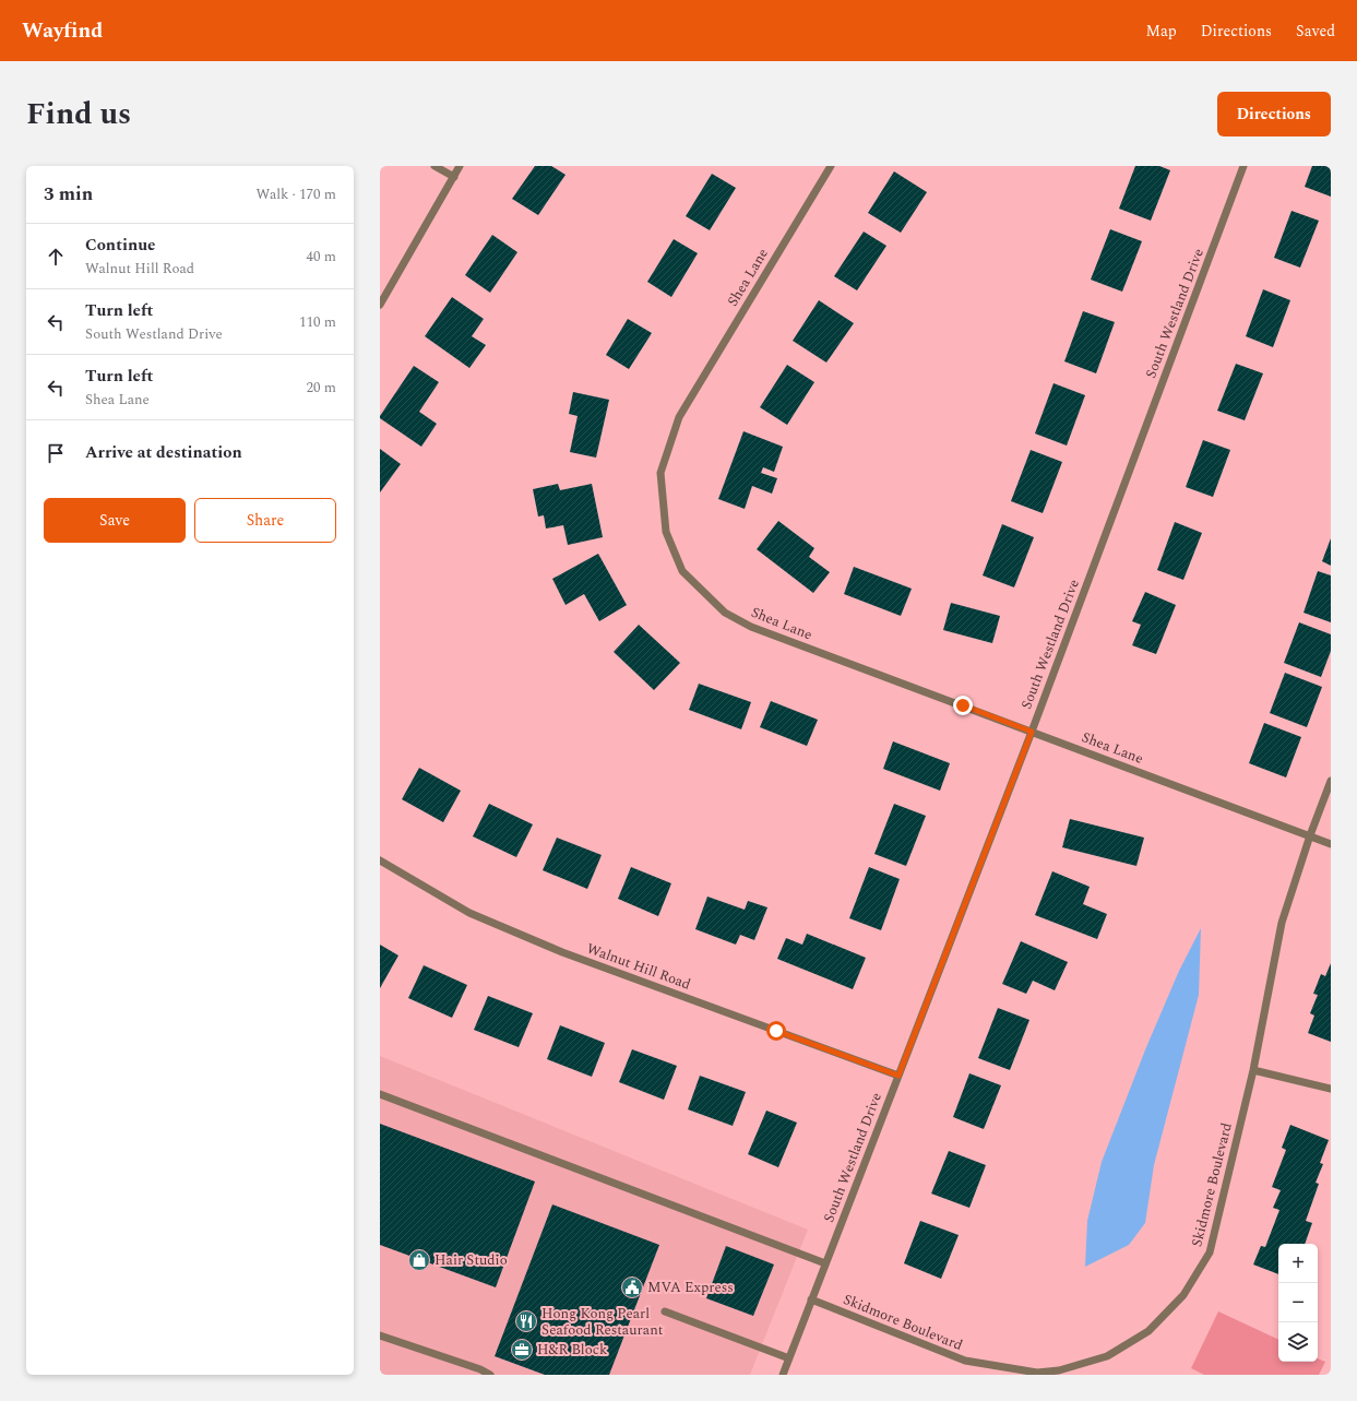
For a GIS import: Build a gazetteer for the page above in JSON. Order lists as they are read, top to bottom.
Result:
{
  "streets": {
    "street": [
      "Shea Lane",
      "South Westland Drive",
      "Walnut Hill Road",
      "Skidmore Boulevard"
    ]
  },
  "crossings": [
    ["Shea Lane", "South Westland Drive"],
    ["Shea Lane", "Skidmore Boulevard"],
    ["South Westland Drive", "Walnut Hill Road"],
    ["South Westland Drive", "Skidmore Boulevard"]
  ],
  "places": {
    "shop": ["Hair Studio"],
    "public building": ["MVA Express"],
    "restaurant": ["Hong Kong Pearl Seafood Restaurant"],
    "office": ["H&R Block"]
  },
  "page": {
    "header": "Wayfind",
    "nav": ["Map", "Directions", "Saved"],
    "title": "Find us",
    "buttons": [
      "Directions",
      ["Save", "Share"]
    ],
    "heading": ["3 min", "Walk · 170 m"],
    "list": [
      ["Continue", "Walnut Hill Road", "40 m"],
      ["Turn left", "South Westland Drive", "110 m"],
      ["Turn left", "Shea Lane", "20 m"],
      "Arrive at destination"
    ],
    "map_buttons": ["+", "−"]
  }
}
